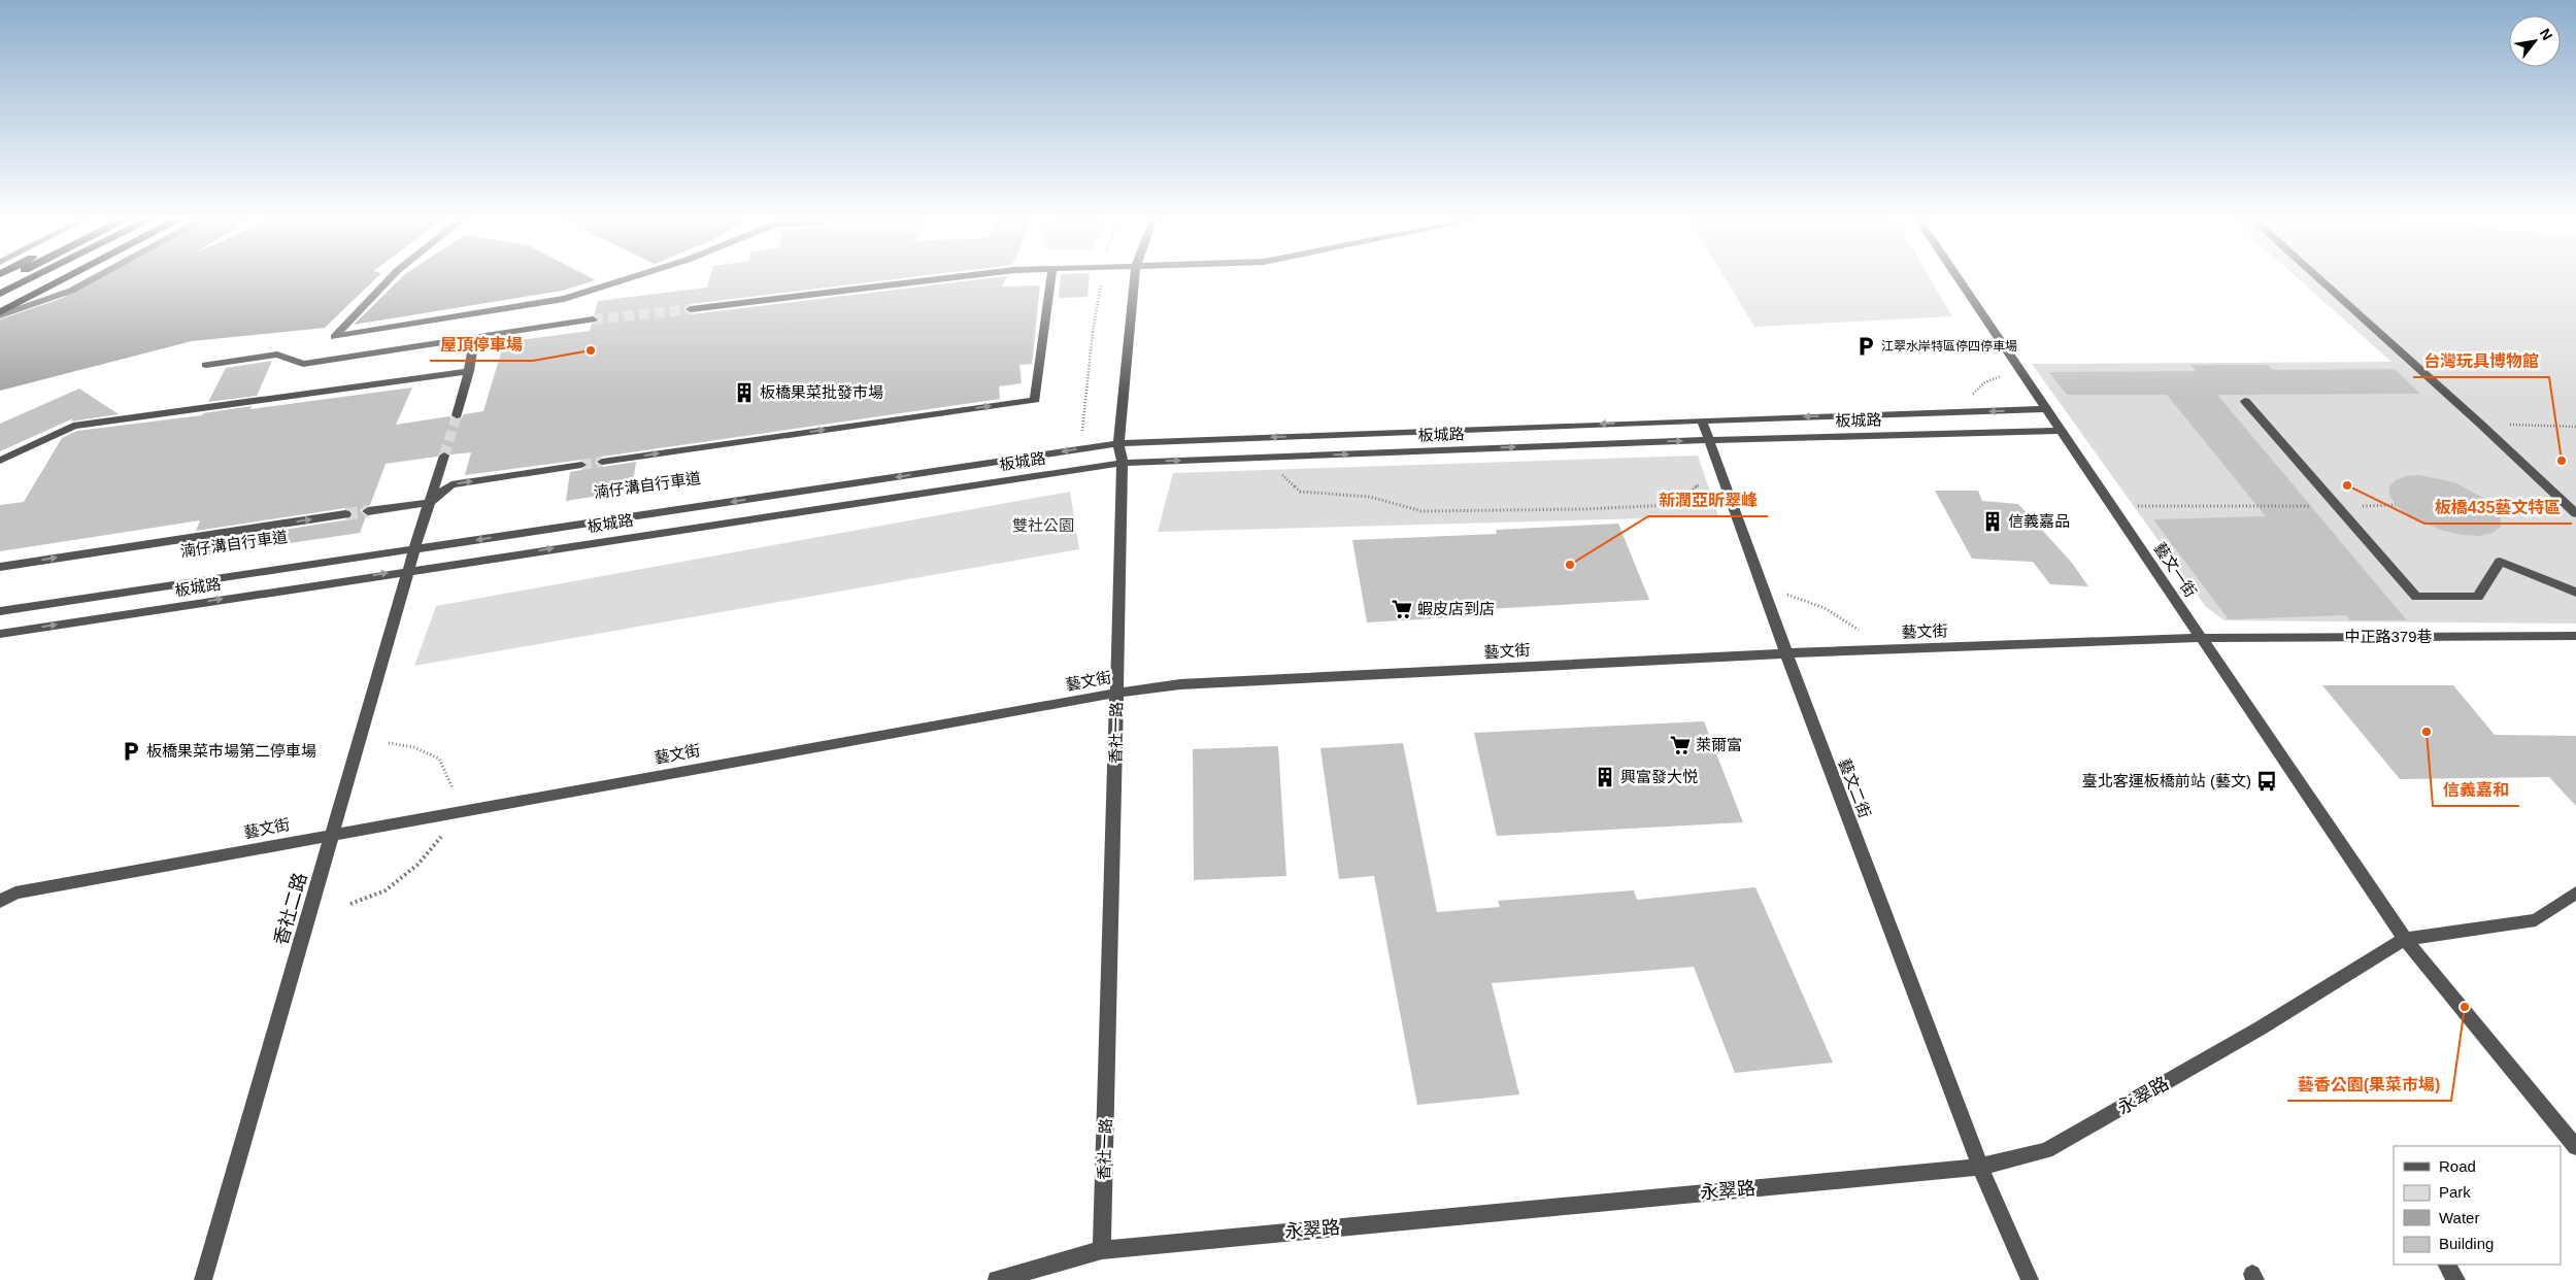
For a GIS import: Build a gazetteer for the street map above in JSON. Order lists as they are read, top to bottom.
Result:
{
  "streets": {
    "street": [
      "板城路",
      "藝文一街",
      "藝文街",
      "中正路379巷",
      "香社一路",
      "藝文二街",
      "香社二路",
      "永翠路"
    ]
  },
  "crossings": [
    ["板城路", "藝文一街"],
    ["板城路", "香社一路"],
    ["板城路", "藝文二街"],
    ["板城路", "香社二路"],
    ["藝文一街", "藝文街"],
    ["藝文一街", "中正路379巷"],
    ["藝文一街", "永翠路"],
    ["藝文街", "中正路379巷"],
    ["藝文街", "香社一路"],
    ["藝文街", "藝文二街"],
    ["藝文街", "香社二路"],
    ["香社一路", "永翠路"],
    ["藝文二街", "永翠路"]
  ],
  "parks": ["雙社公園"],
  "places": {
    "parking": ["江翠水岸特區停四停車場", "板橋果菜市場第二停車場"],
    "other": [
      "屋頂停車場",
      "台灣玩具博物館",
      "板橋435藝文特區",
      "新潤亞昕翠峰",
      "信義嘉和",
      "藝香公園(果菜市場)"
    ],
    "building": ["板橋果菜批發市場", "信義嘉品", "興富發大悦"],
    "supermarket": ["蝦皮店到店", "萊爾富"],
    "bus stop": ["臺北客運板橋前站 (藝文)"]
  },
  "legend": [
    "Road",
    "Park",
    "Water",
    "Building"
  ],
  "north": "top right"
}
